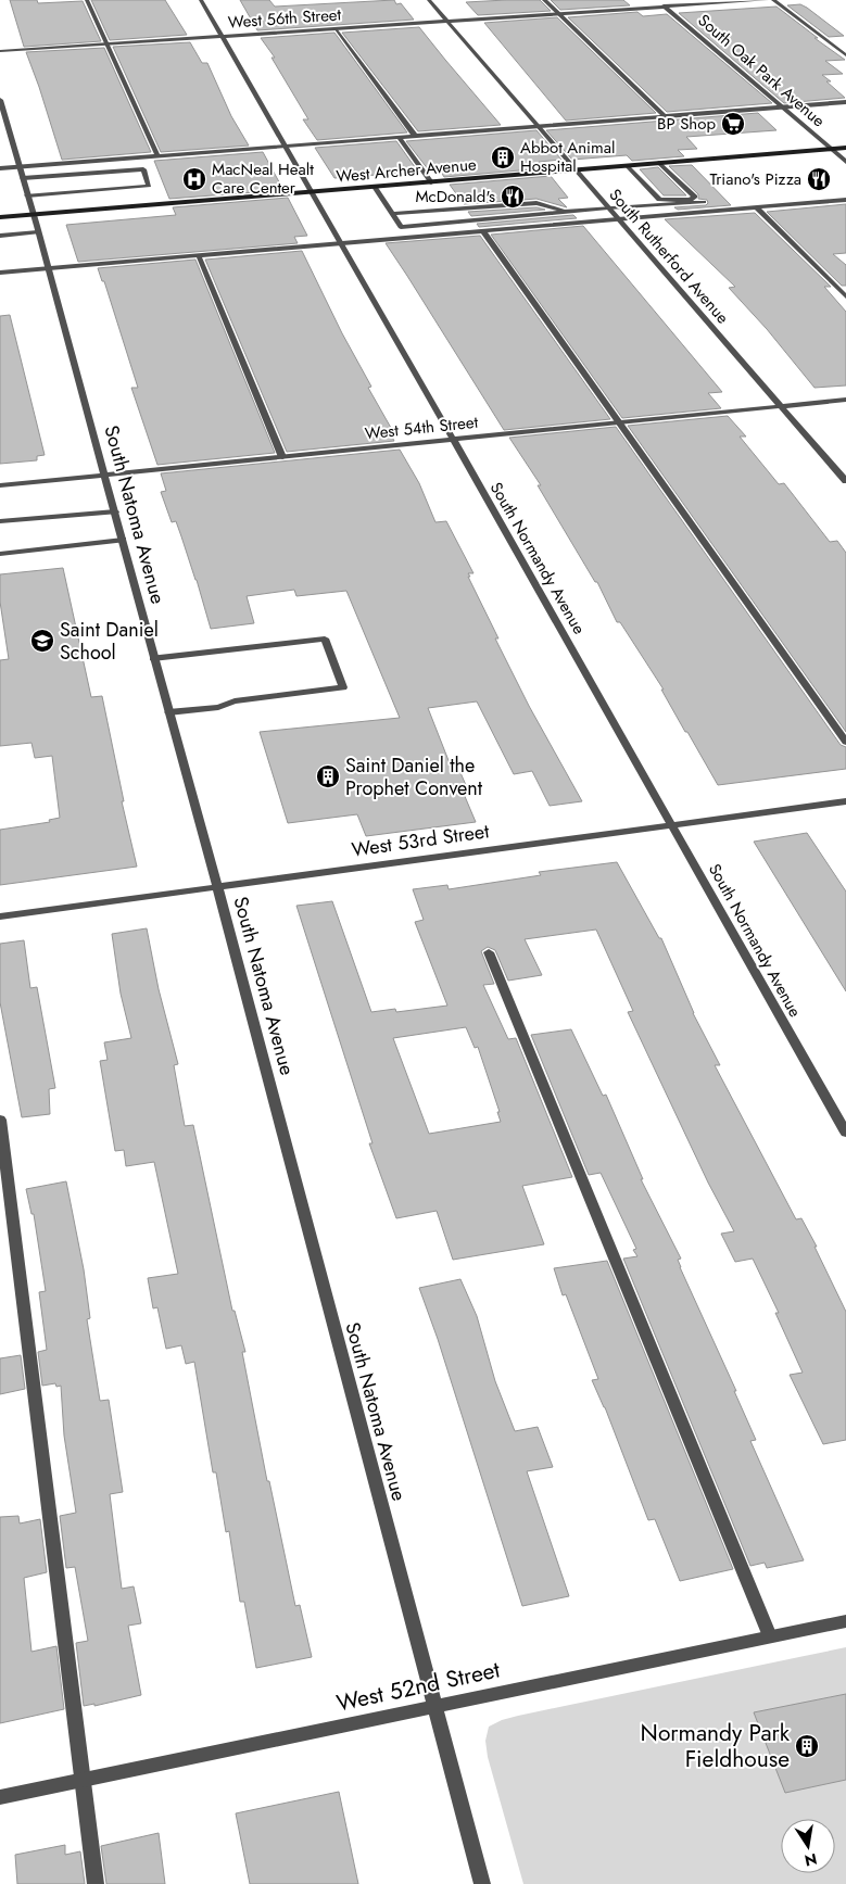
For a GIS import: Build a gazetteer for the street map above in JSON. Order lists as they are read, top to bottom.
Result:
{
  "streets": {
    "main road": ["West Archer Avenue"],
    "street": [
      "West 56th Street",
      "South Oak Park Avenue",
      "South Rutherford Avenue",
      "West 54th Street",
      "South Natoma Avenue",
      "South Normandy Avenue",
      "West 53rd Street",
      "West 52nd Street"
    ]
  },
  "crossings": [
    ["West 56th Street", "South Oak Park Avenue"],
    ["West 56th Street", "South Rutherford Avenue"],
    ["West 56th Street", "South Normandy Avenue"],
    ["South Oak Park Avenue", "West Archer Avenue"],
    ["West Archer Avenue", "South Rutherford Avenue"],
    ["West Archer Avenue", "South Natoma Avenue"],
    ["West Archer Avenue", "South Normandy Avenue"],
    ["South Rutherford Avenue", "West 54th Street"],
    ["West 54th Street", "South Natoma Avenue"],
    ["West 54th Street", "South Normandy Avenue"],
    ["South Natoma Avenue", "West 53rd Street"],
    ["South Natoma Avenue", "West 52nd Street"],
    ["South Normandy Avenue", "West 53rd Street"]
  ],
  "places": {
    "supermarket": ["BP Shop"],
    "building": ["Abbot Animal Hospital", "Saint Daniel the Prophet Convent", "Normandy Park Fieldhouse"],
    "hospital": ["MacNeal Healt Care Center"],
    "restaurant": ["Triano's Pizza", "McDonald's"],
    "school or university": ["Saint Daniel School"]
  },
  "north": "bottom"
}
